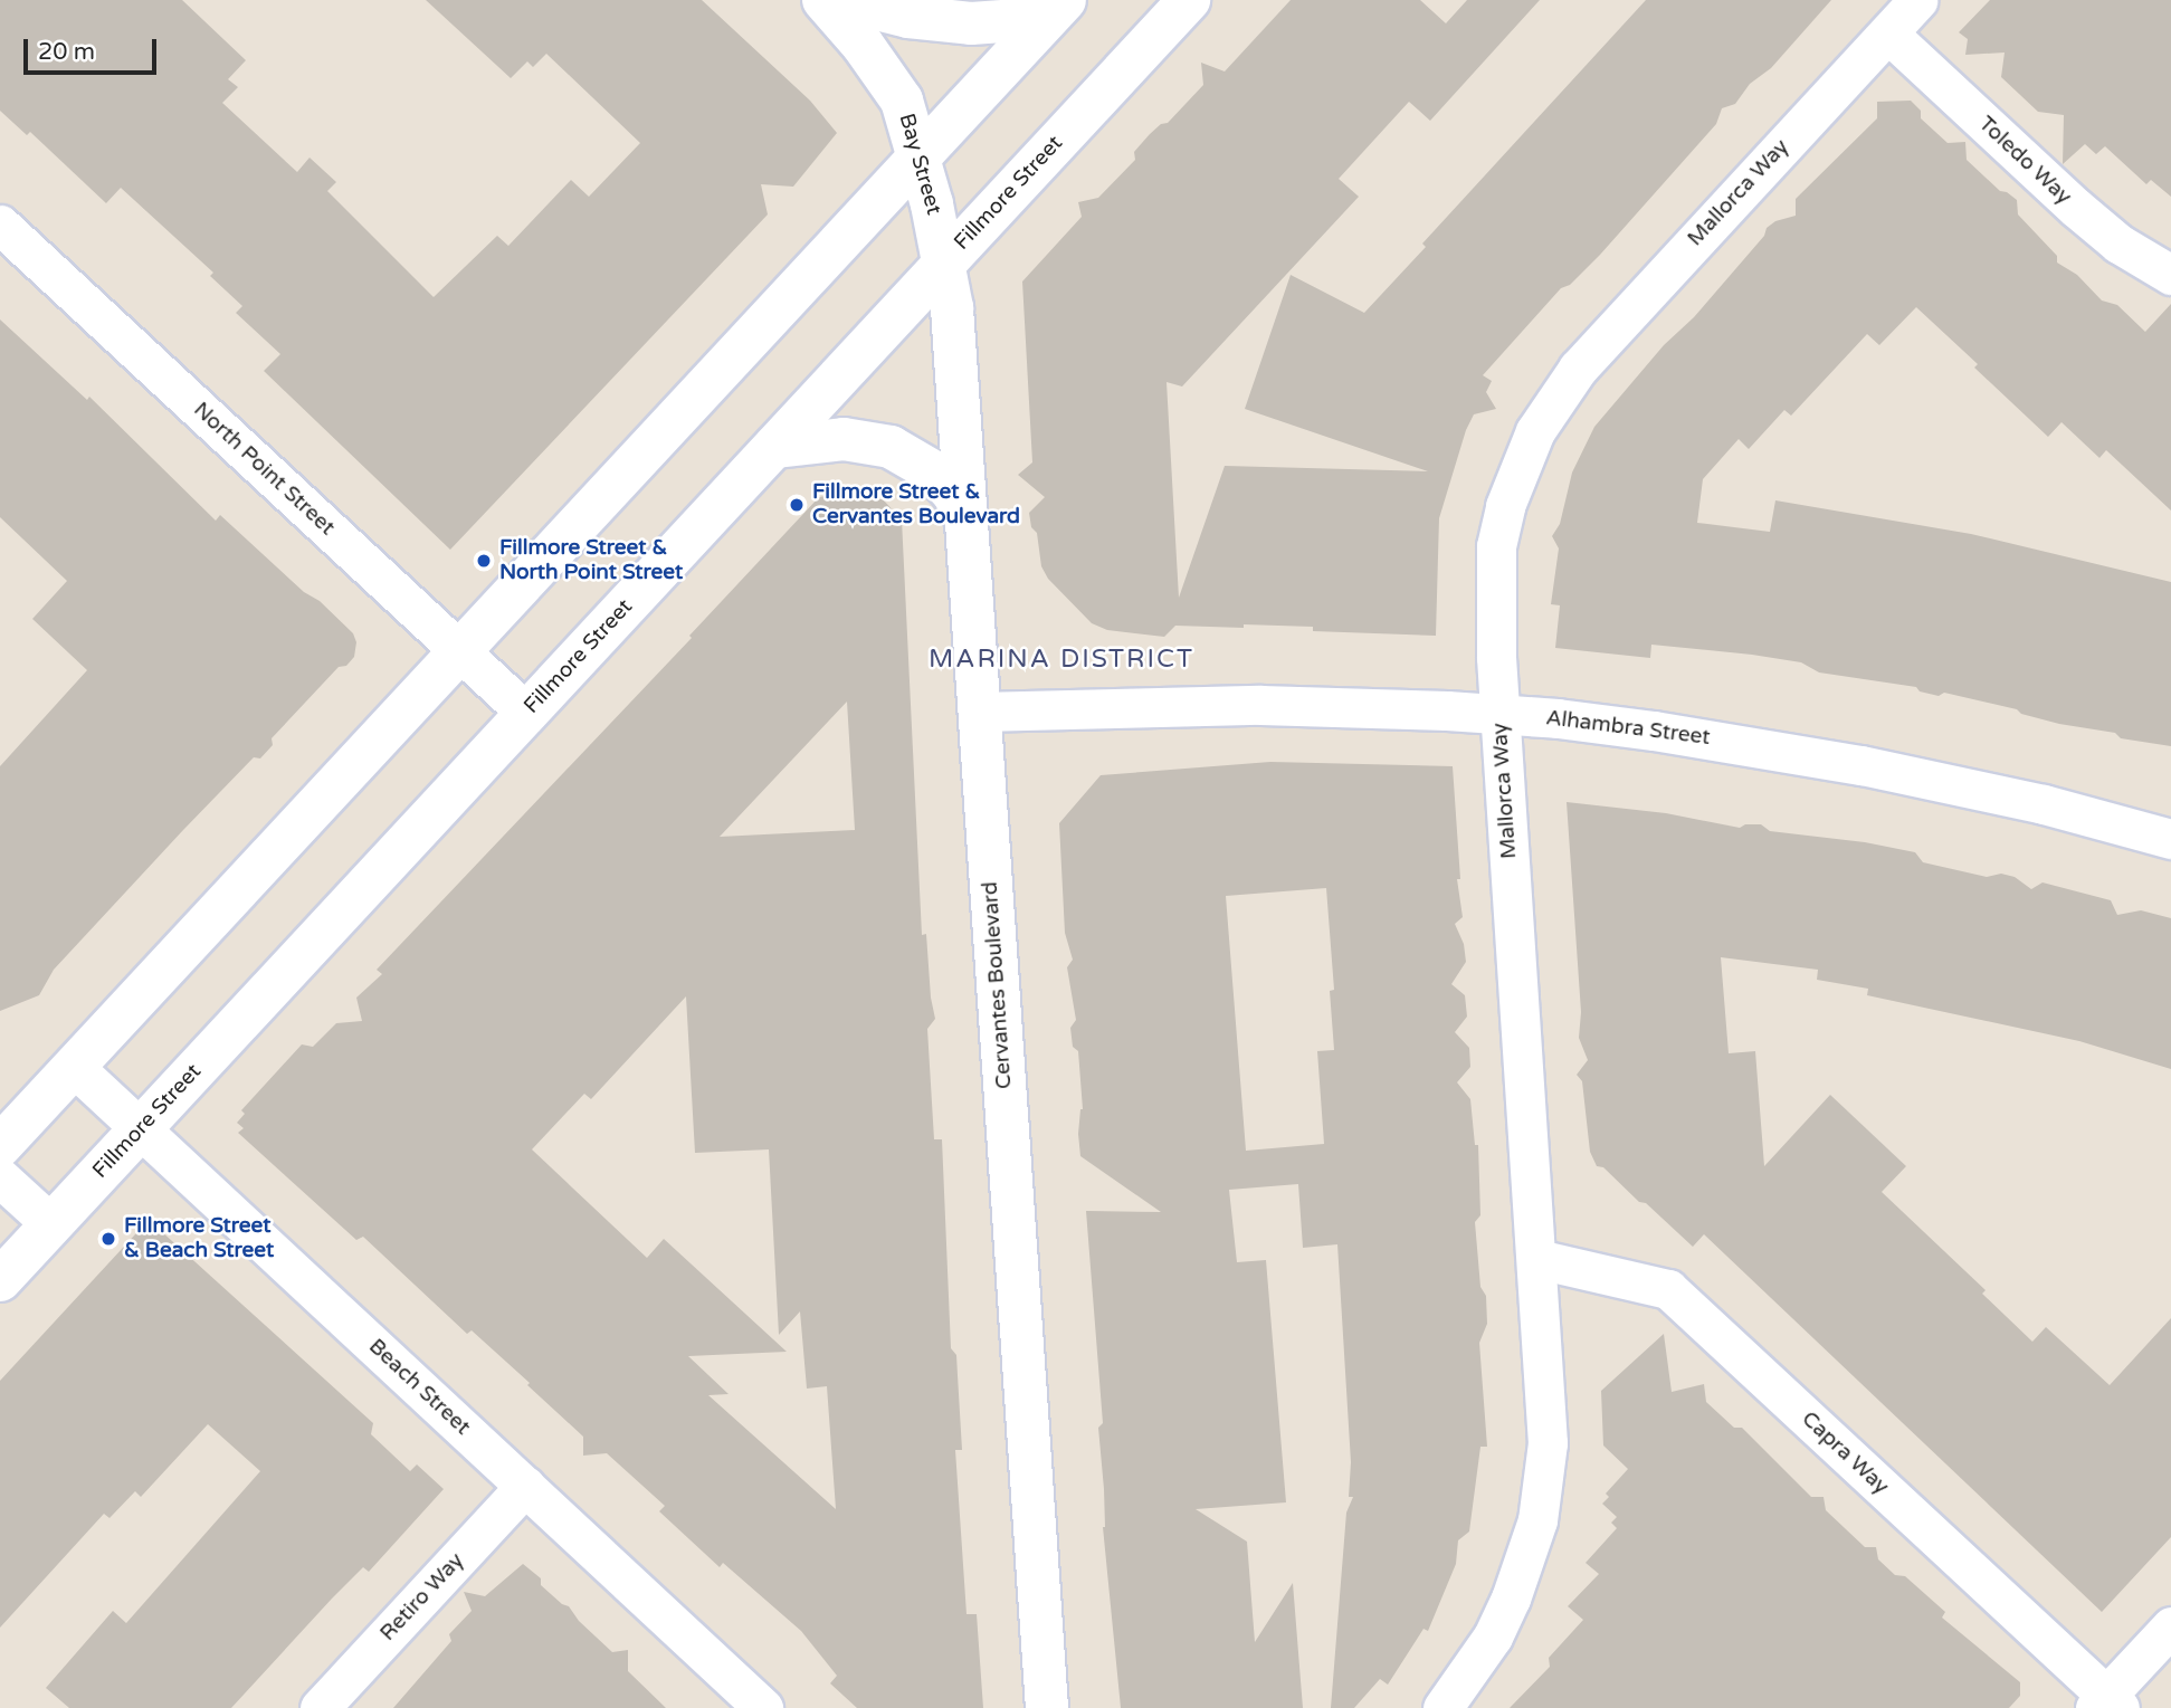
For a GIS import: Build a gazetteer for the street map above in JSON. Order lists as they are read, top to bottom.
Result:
{
  "streets": {
    "street": [
      "Toledo Way",
      "Bay Street",
      "Fillmore Street",
      "Mallorca Way",
      "North Point Street",
      "Alhambra Street",
      "Cervantes Boulevard",
      "Beach Street",
      "Capra Way",
      "Retiro Way"
    ]
  },
  "crossings": [
    ["Toledo Way", "Mallorca Way"],
    ["Bay Street", "Fillmore Street"],
    ["Bay Street", "Cervantes Boulevard"],
    ["Fillmore Street", "North Point Street"],
    ["Fillmore Street", "Cervantes Boulevard"],
    ["Fillmore Street", "Beach Street"],
    ["Mallorca Way", "Alhambra Street"],
    ["Mallorca Way", "Capra Way"],
    ["Alhambra Street", "Cervantes Boulevard"],
    ["Beach Street", "Retiro Way"]
  ],
  "districts": ["MARINA DISTRICT"],
  "places": ["Fillmore Street & Cervantes Boulevard", "Fillmore Street & North Point Street", "Fillmore Street & Beach Street"],
  "scale_bar": "20 m"
}
